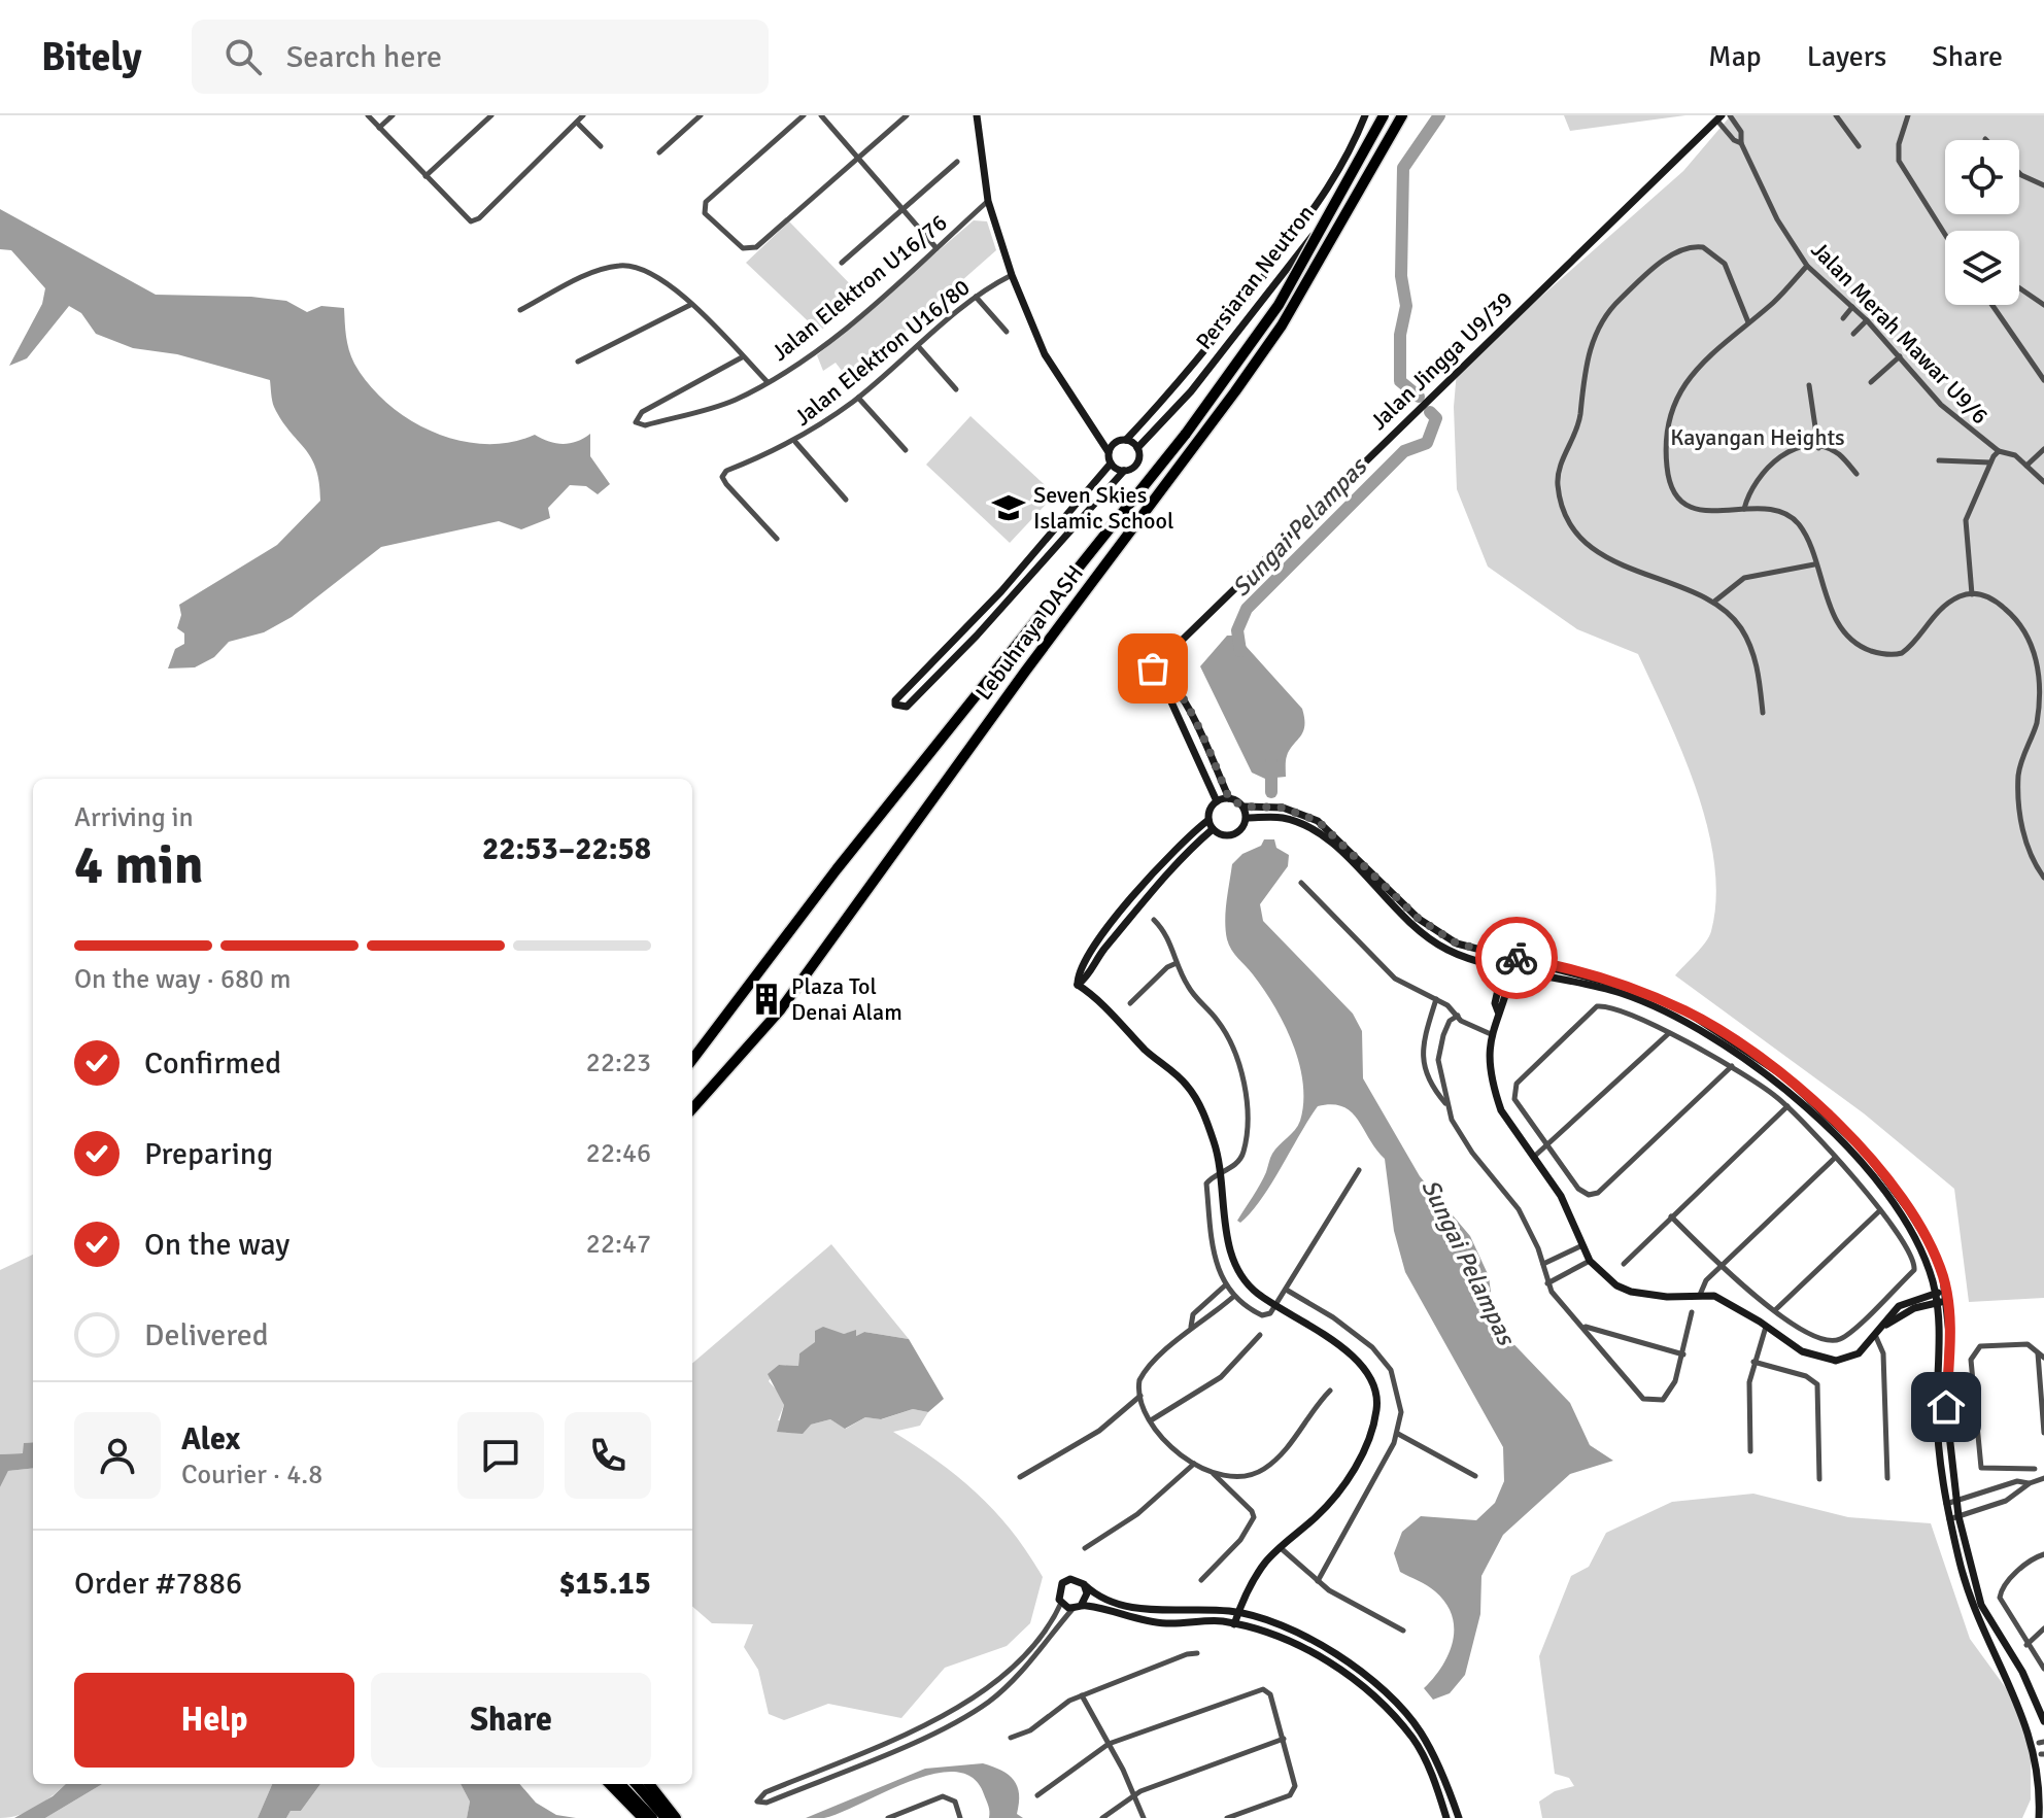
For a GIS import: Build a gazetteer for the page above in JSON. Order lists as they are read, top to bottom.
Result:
{
  "streets": {
    "highway": ["Lebuhraya DASH"],
    "street": [
      "Persiaran Neutron",
      "Jalan Elektron U16/76",
      "Jalan Merah Mawar U9/6",
      "Jalan Elektron U16/80",
      "Jalan Jingga U9/39"
    ]
  },
  "crossings": [
    ["Persiaran Neutron", "Lebuhraya DASH"]
  ],
  "water": ["Sungai Pelampas"],
  "parks": ["Kayangan Heights"],
  "places": {
    "school or university": ["Seven Skies Islamic School"],
    "building": ["Plaza Tol Denai Alam"]
  },
  "page": {
    "header": "Bitely",
    "search": "Search here",
    "nav": ["Map", "Layers", "Share"],
    "heading": ["4 min", "Arriving in", "22:53–22:58"],
    "panel": [
      "Alex",
      "Courier · 4.8",
      "Order #7886",
      "$15.15"
    ],
    "bar": "On the way · 680 m",
    "list": [
      ["Confirmed", "22:23"],
      ["Preparing", "22:46"],
      ["On the way", "22:47"],
      "Delivered"
    ],
    "buttons": ["Help", "Share"]
  }
}
